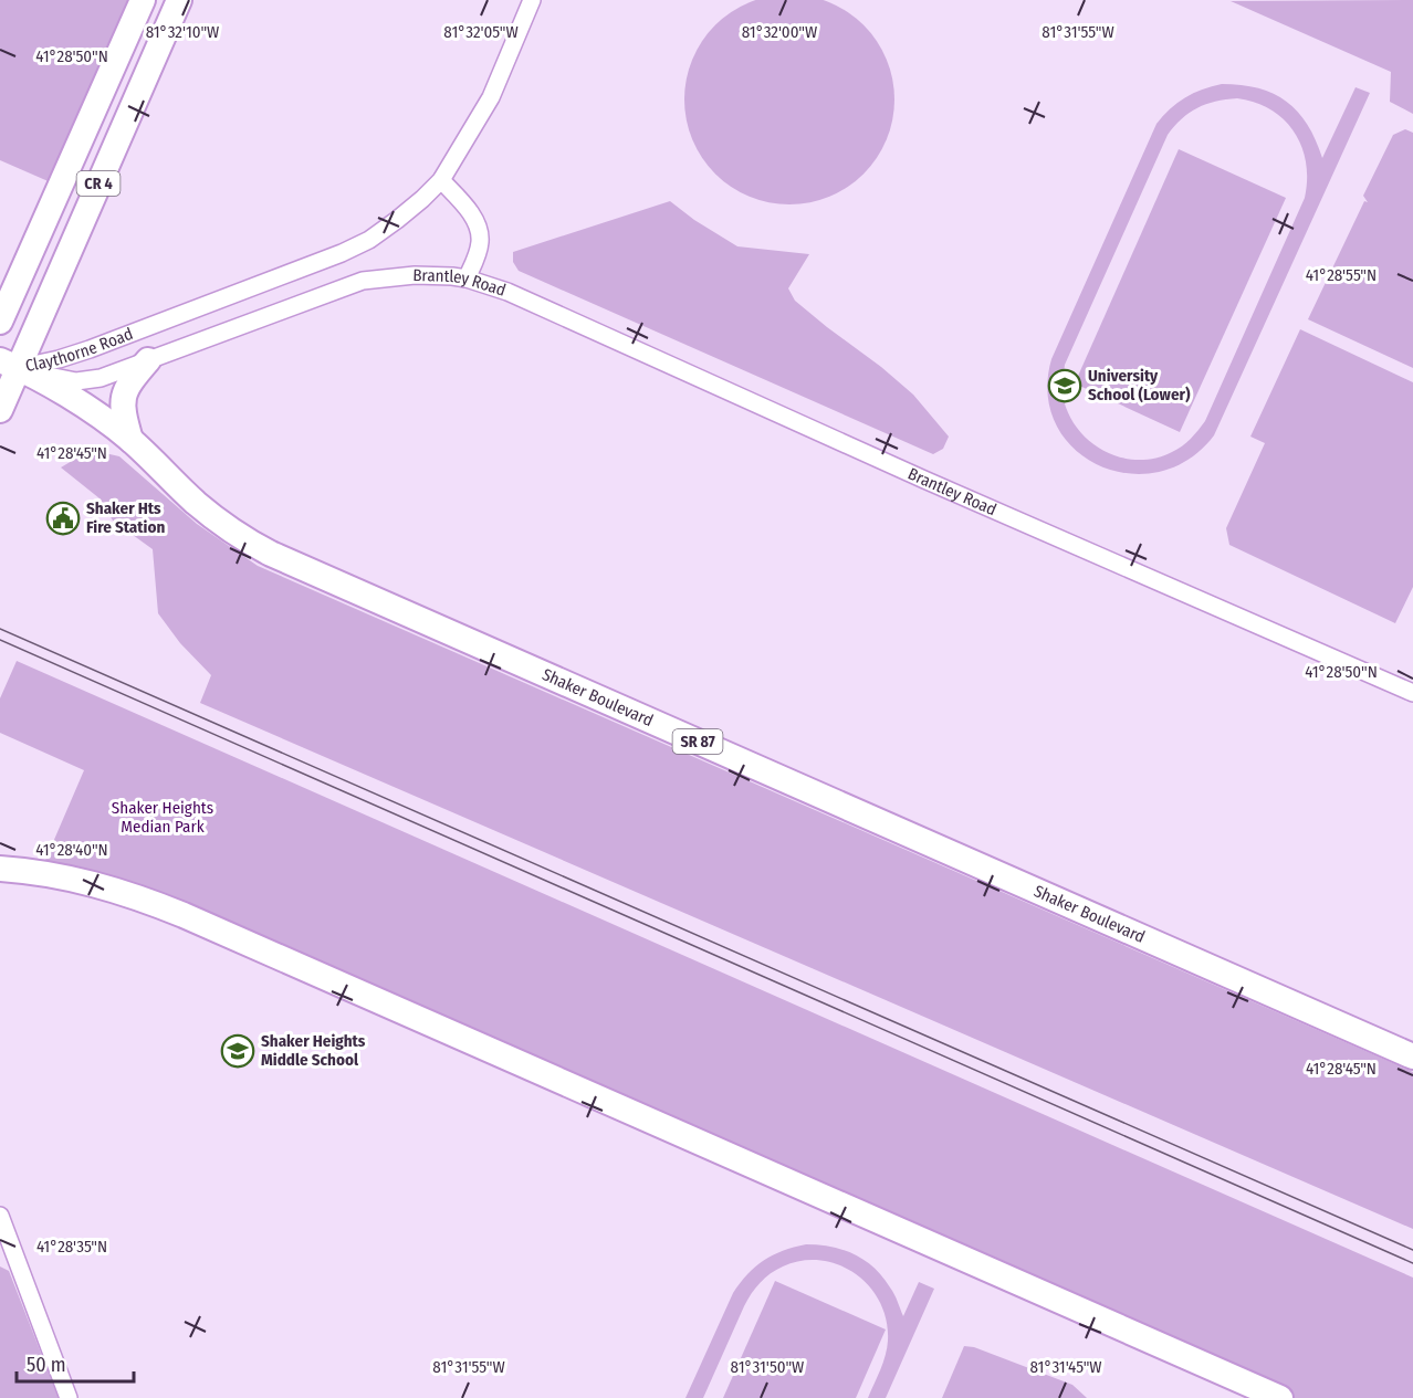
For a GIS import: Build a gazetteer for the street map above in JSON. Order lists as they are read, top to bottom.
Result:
{
  "streets": {
    "main road": ["CR 4", "Shaker Boulevard", "SR 87"],
    "street": ["Brantley Road", "Claythorne Road"]
  },
  "crossings": [
    ["CR 4", "Claythorne Road"],
    ["CR 4", "Shaker Boulevard"],
    ["Brantley Road", "Claythorne Road"],
    ["Claythorne Road", "Shaker Boulevard"]
  ],
  "parks": ["Shaker Heights Median Park"],
  "places": {
    "school or university": ["University School (Lower)", "Shaker Heights Middle School"],
    "public building": ["Shaker Hts Fire Station"]
  },
  "scale_bar": "50 m",
  "coordinates": [
    "81°32'10\"W",
    "81°32'05\"W",
    "81°32'00\"W",
    "81°31'55\"W",
    "41°28'50\"N",
    "41°28'55\"N",
    "41°28'45\"N",
    "41°28'40\"N",
    "41°28'35\"N",
    "81°31'50\"W",
    "81°31'45\"W"
  ]
}
